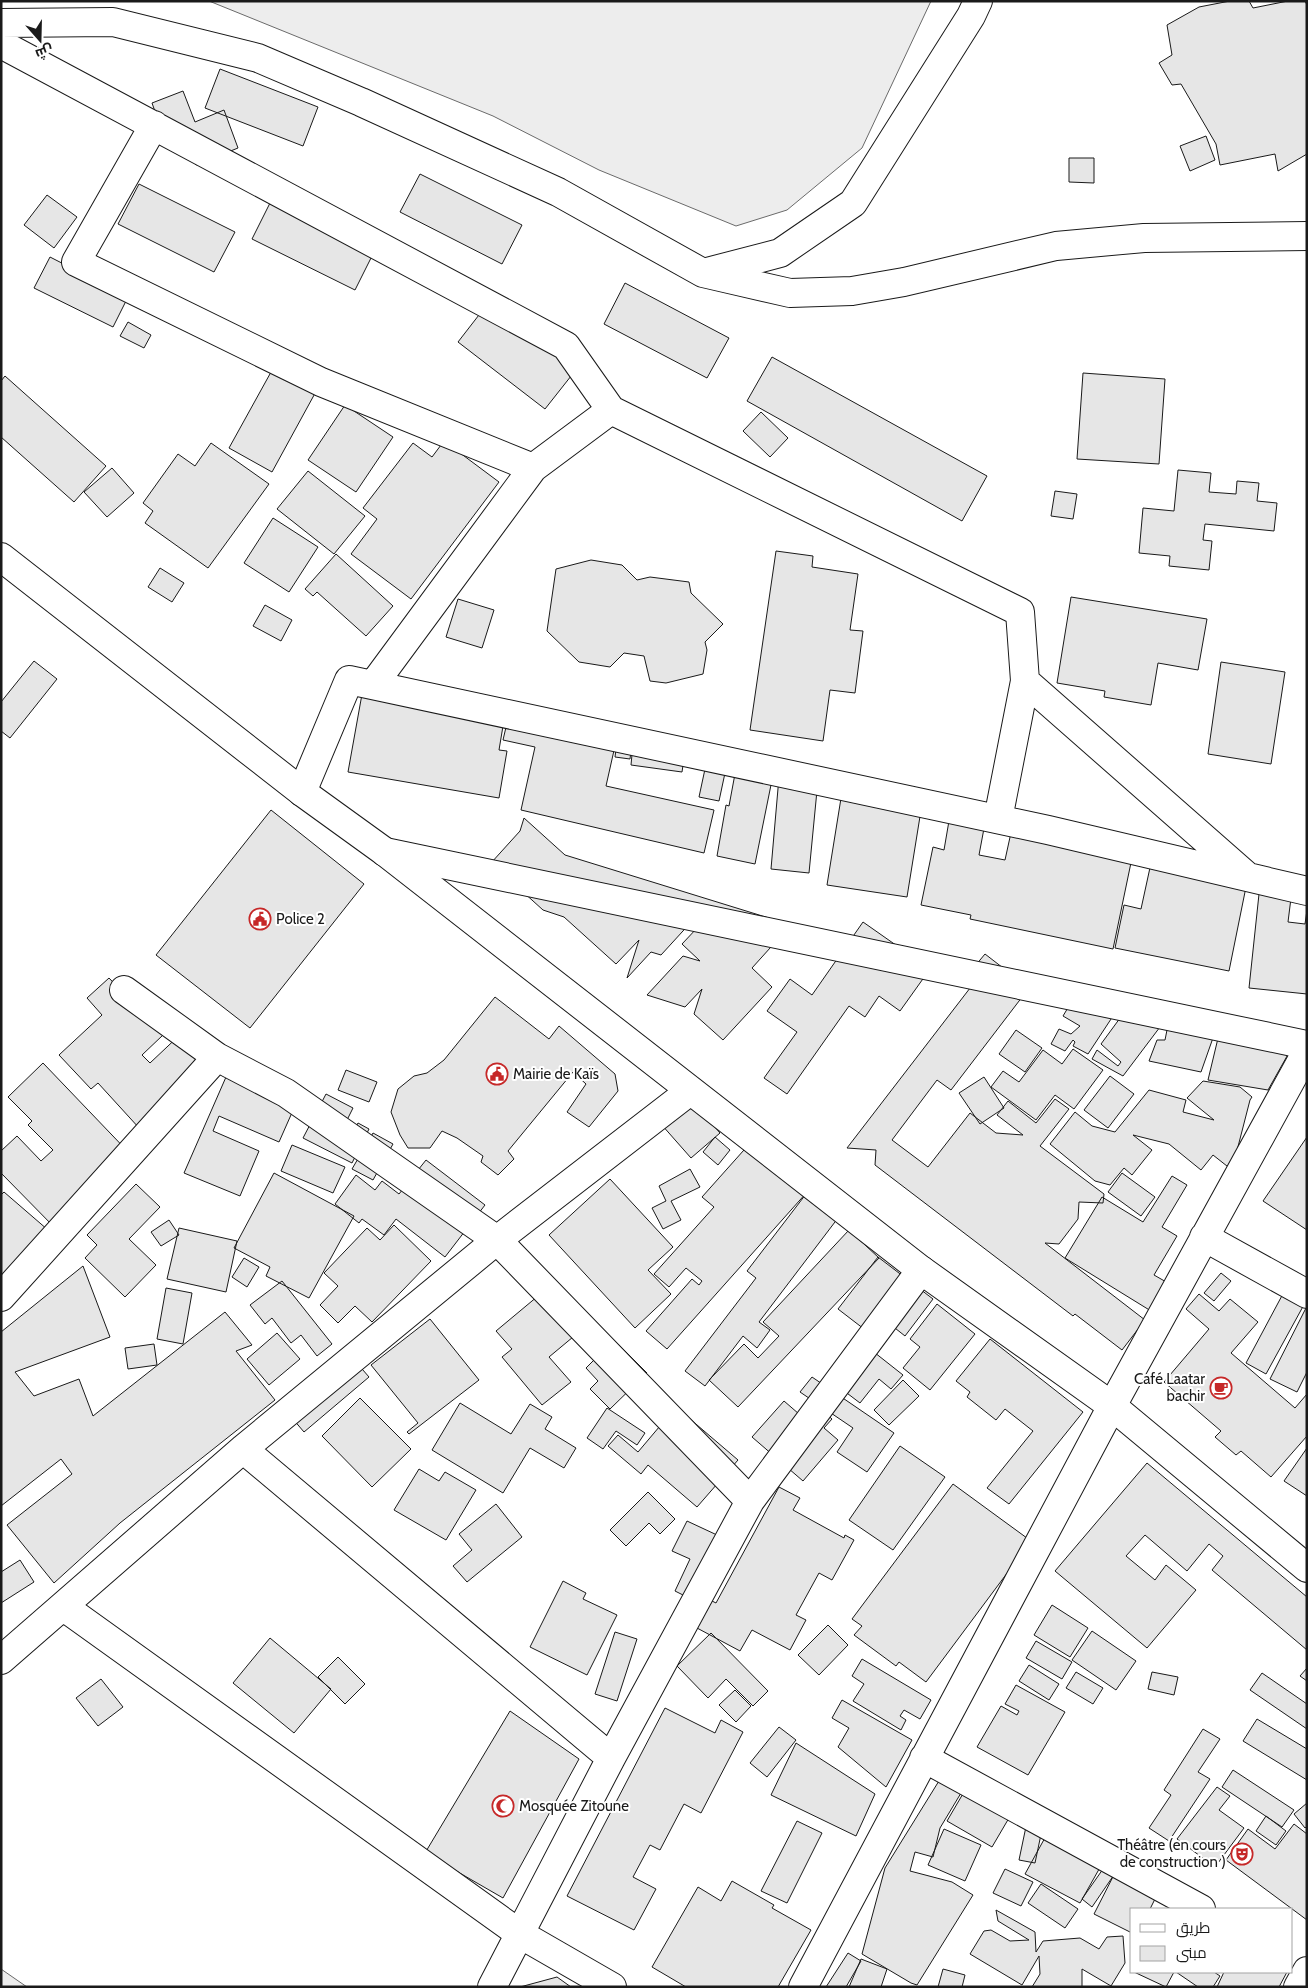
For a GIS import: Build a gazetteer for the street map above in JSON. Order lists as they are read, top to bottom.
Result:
{
  "places": {
    "public building": ["Police 2", "Mairie de Kaïs"],
    "cafe": ["Café Laatar bachir"],
    "mosque": ["Mosquée Zitoune"],
    "theatre": ["Théâtre (en cours de construction )"]
  },
  "legend": ["طريق", "مبنى"],
  "north": "bottom"
}
